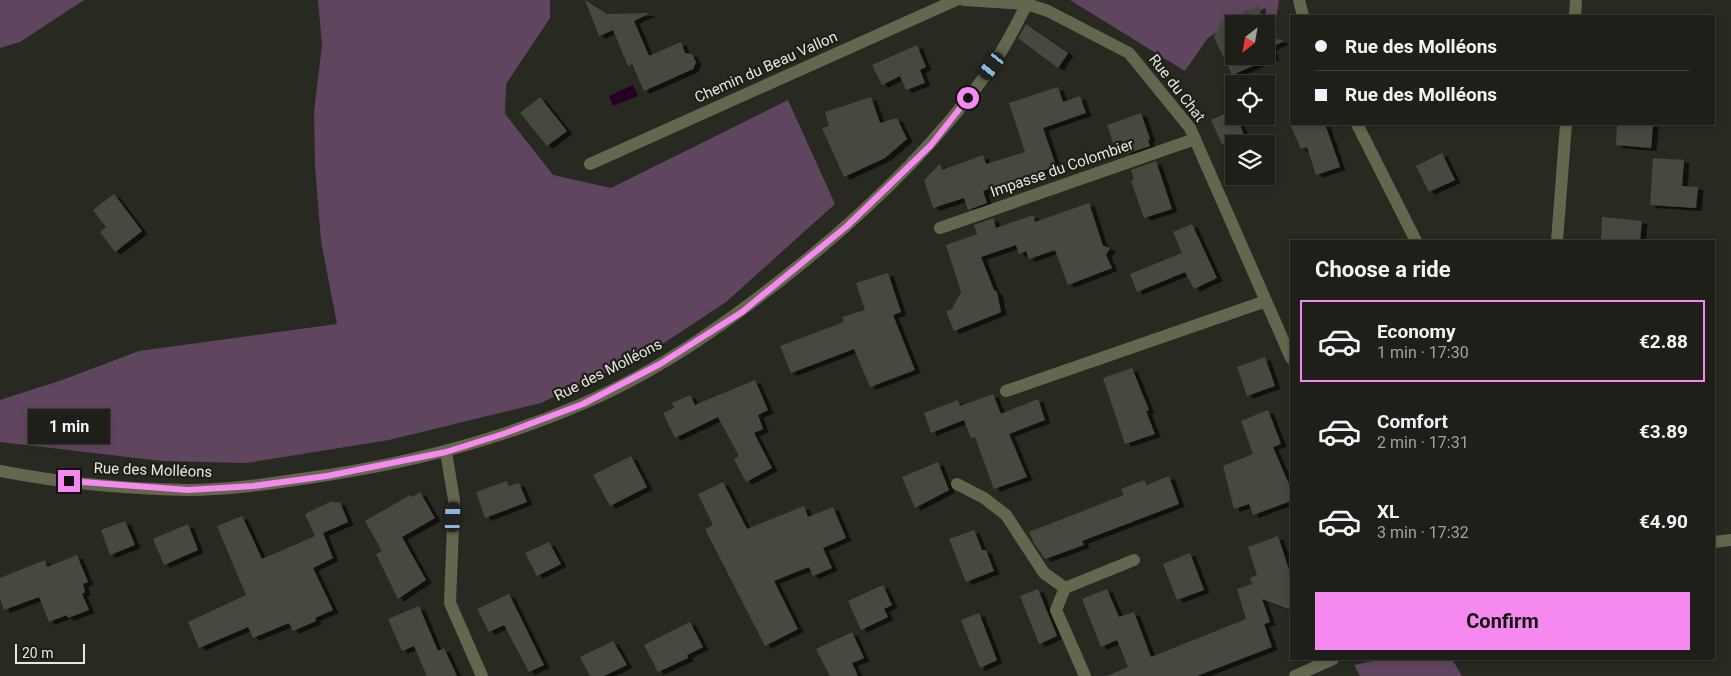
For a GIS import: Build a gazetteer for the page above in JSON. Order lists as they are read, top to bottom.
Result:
{
  "streets": {
    "street": [
      "Chemin du Beau Vallon",
      "Rue du Chat",
      "Impasse du Colombier",
      "Rue des Molléons"
    ]
  },
  "crossings": [
    ["Rue du Chat", "Impasse du Colombier"],
    ["Rue du Chat", "Rue des Molléons"]
  ],
  "scale_bar": "20 m",
  "north": "bottom left",
  "page": {
    "banner": ["Rue des Molléons", "Rue des Molléons"],
    "heading": "Choose a ride",
    "list": [
      {
        "name": "Economy",
        "note": "1 min · 17:30",
        "value": "€2.88"
      },
      {
        "name": "Comfort",
        "note": "2 min · 17:31",
        "value": "€3.89"
      },
      {
        "name": "XL",
        "note": "3 min · 17:32",
        "value": "€4.90"
      }
    ],
    "bubble": "1 min",
    "buttons": "Confirm",
    "scale": "20 m"
  }
}
